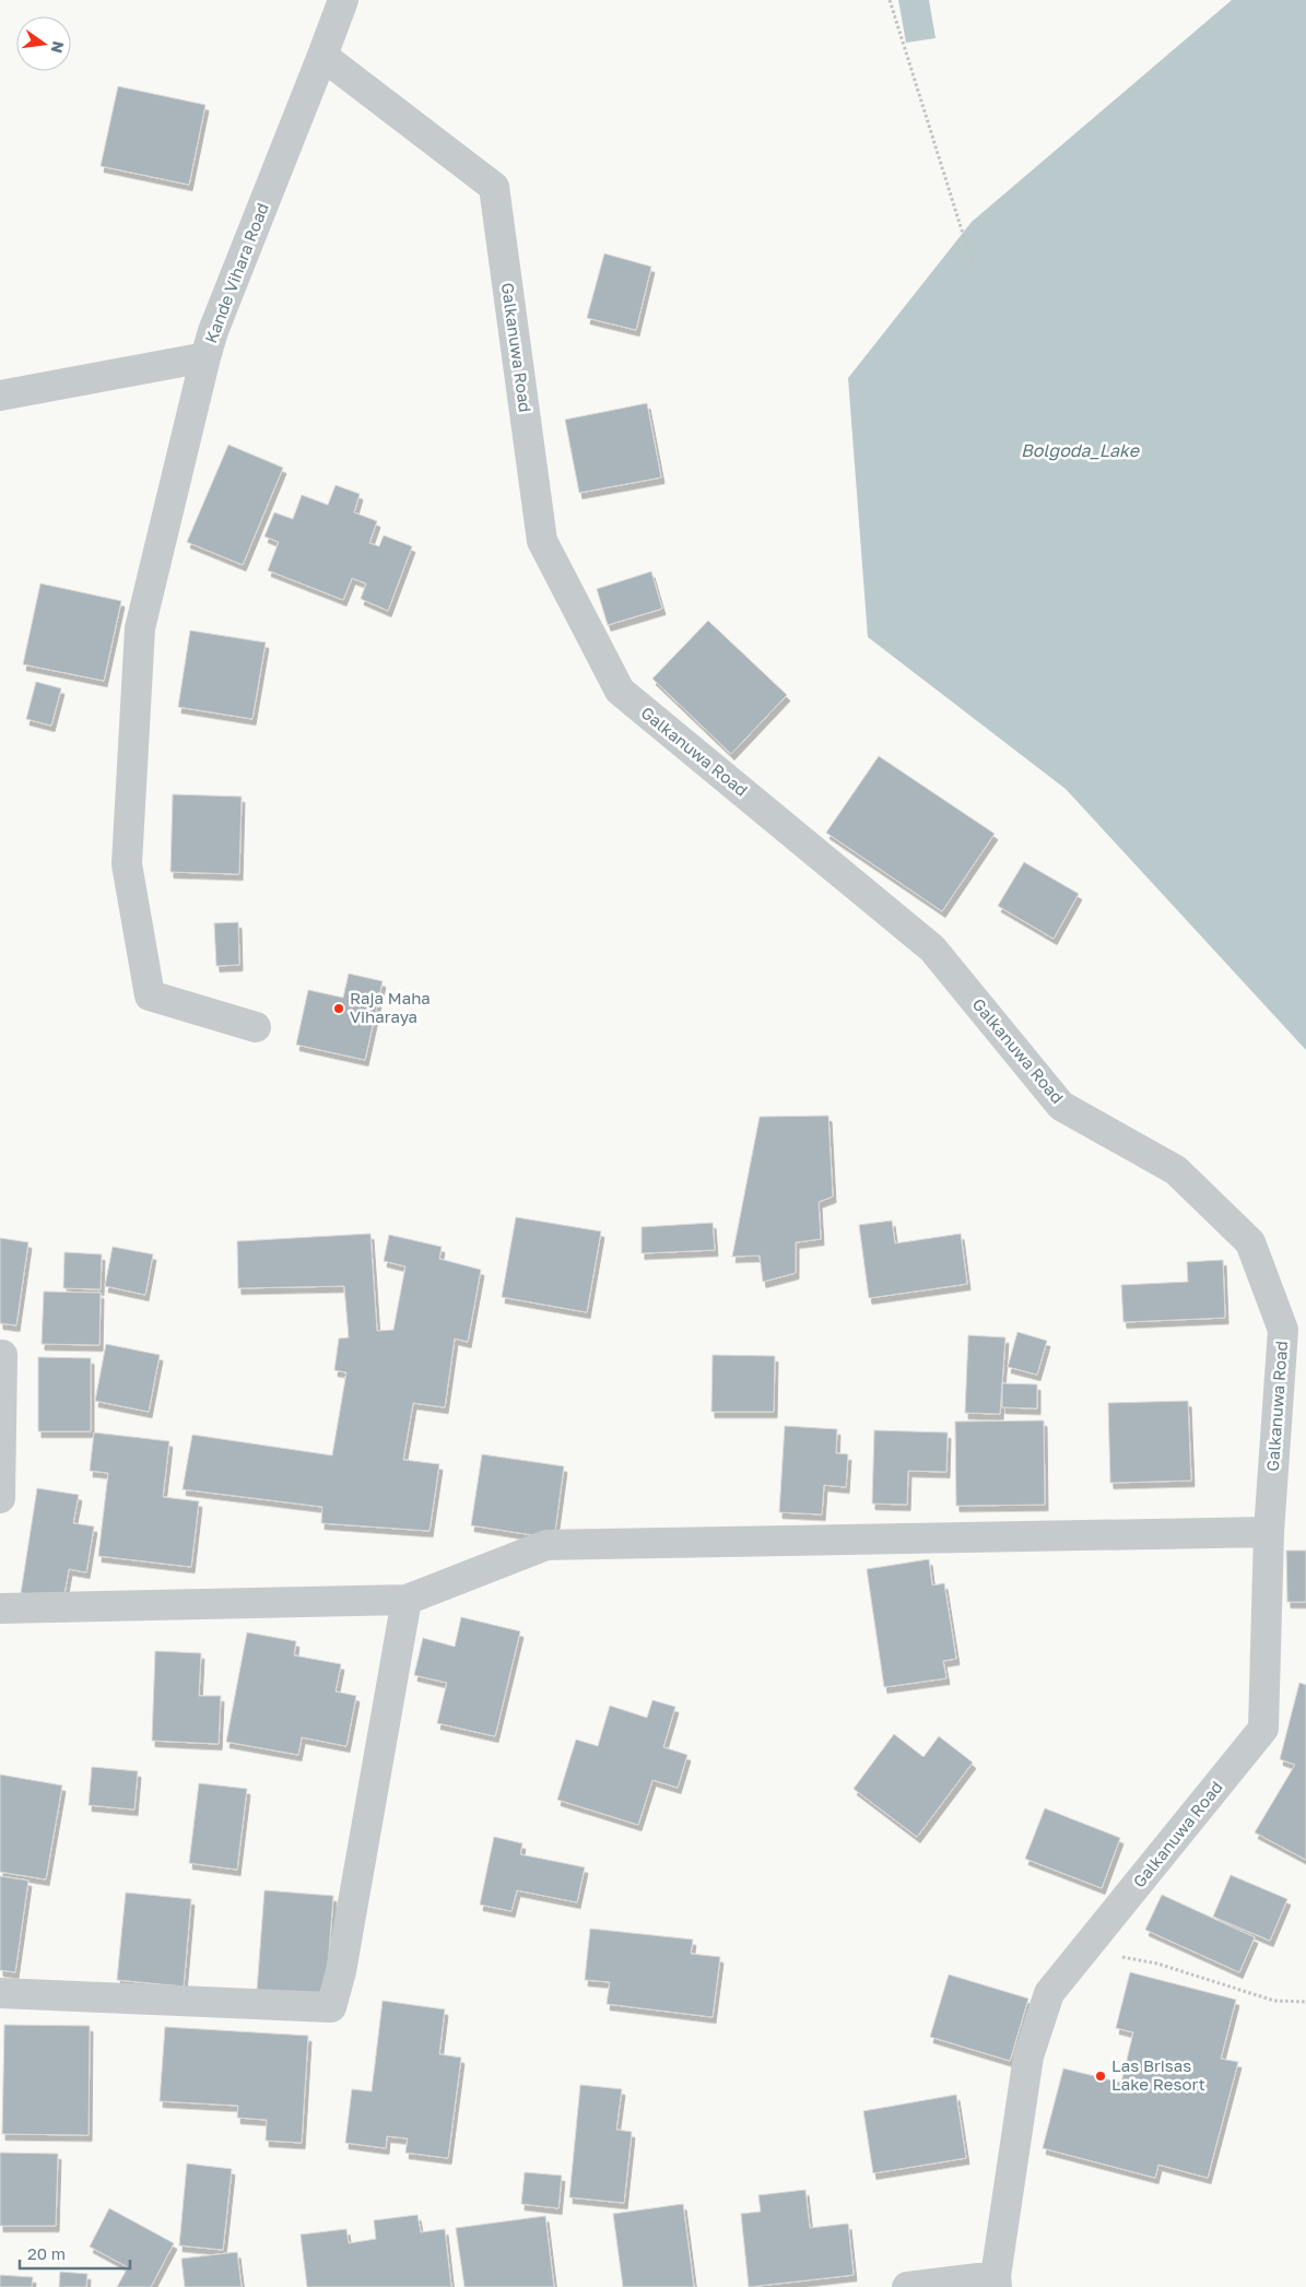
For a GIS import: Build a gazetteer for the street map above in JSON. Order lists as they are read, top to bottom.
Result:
{
  "streets": {
    "street": ["Kande Vihara Road", "Galkanuwa Road"]
  },
  "crossings": [
    ["Kande Vihara Road", "Galkanuwa Road"]
  ],
  "water": ["Bolgoda_Lake"],
  "places": ["Raja Maha Viharaya", "Las Brisas Lake Resort"],
  "scale_bar": "20 m",
  "north": "right"
}
